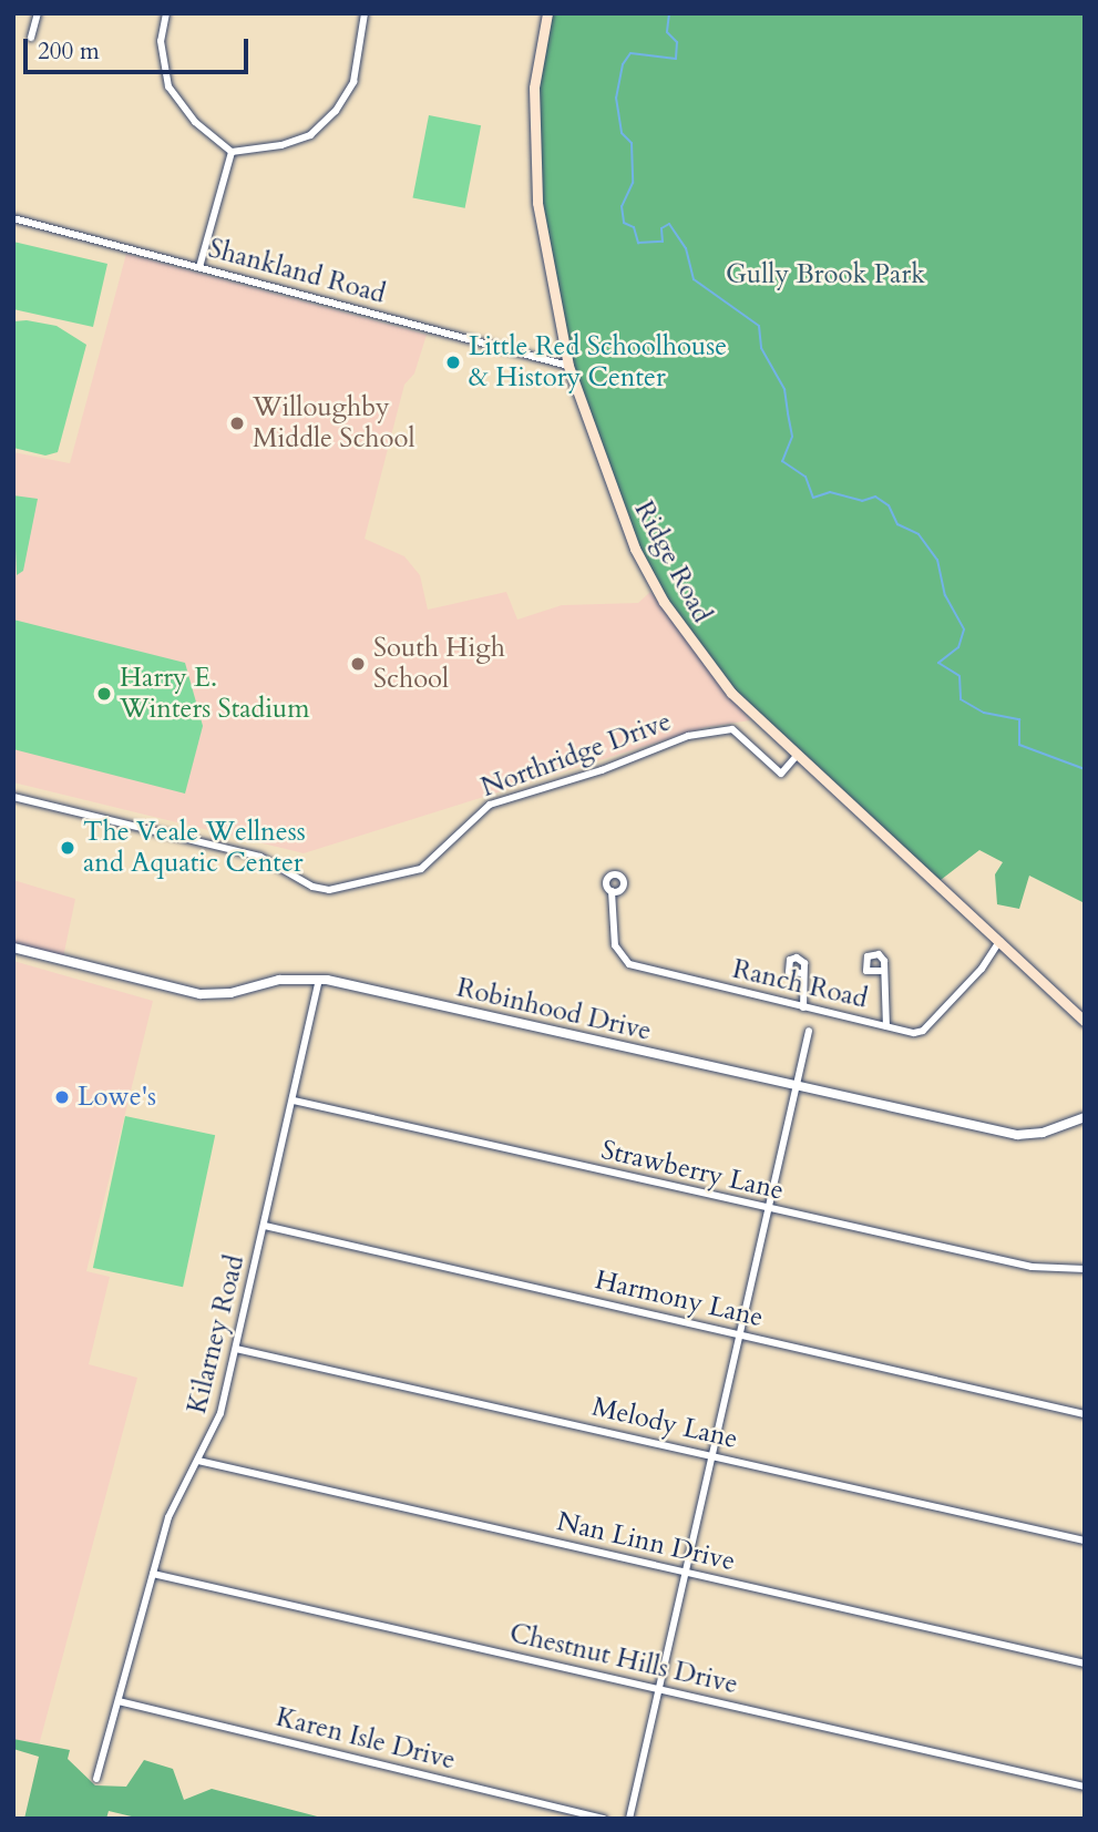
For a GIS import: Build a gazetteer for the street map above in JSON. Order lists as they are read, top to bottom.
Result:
{
  "streets": {
    "main road": ["Ridge Road"],
    "street": [
      "Shankland Road",
      "Northridge Drive",
      "Ranch Road",
      "Robinhood Drive",
      "Strawberry Lane",
      "Harmony Lane",
      "Kilarney Road",
      "Melody Lane",
      "Nan Linn Drive",
      "Chestnut Hills Drive",
      "Karen Isle Drive"
    ]
  },
  "crossings": [
    ["Shankland Road", "Ridge Road"],
    ["Ridge Road", "Northridge Drive"],
    ["Ridge Road", "Ranch Road"],
    ["Robinhood Drive", "Kilarney Road"],
    ["Strawberry Lane", "Kilarney Road"],
    ["Harmony Lane", "Kilarney Road"],
    ["Kilarney Road", "Melody Lane"],
    ["Kilarney Road", "Nan Linn Drive"],
    ["Kilarney Road", "Chestnut Hills Drive"],
    ["Kilarney Road", "Karen Isle Drive"]
  ],
  "parks": ["Gully Brook Park"],
  "places": [
    "Little Red Schoolhouse & History Center",
    "Willoughby Middle School",
    "South High School",
    "Harry E. Winters Stadium",
    "The Veale Wellness and Aquatic Center",
    "Lowe's"
  ],
  "scale_bar": "200 m"
}
